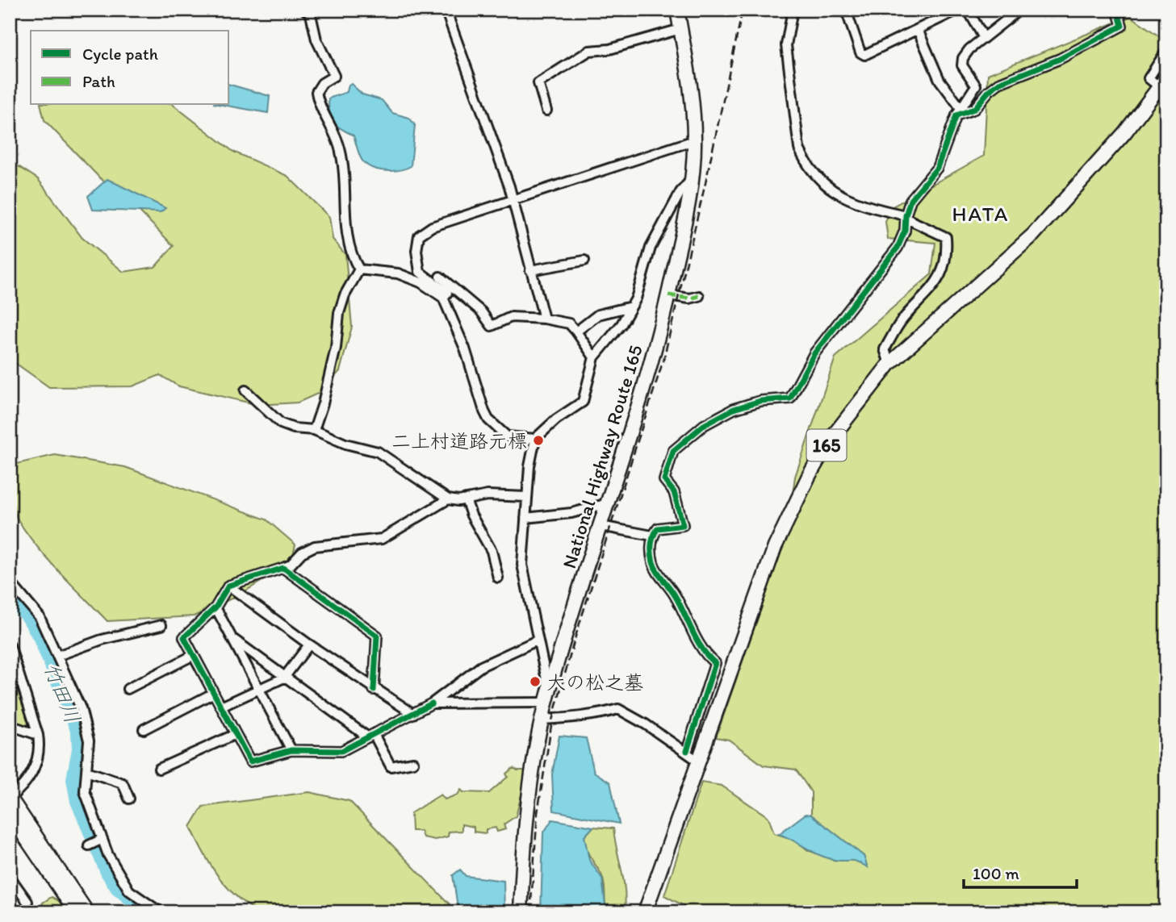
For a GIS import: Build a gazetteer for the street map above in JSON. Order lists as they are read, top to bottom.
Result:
{
  "streets": {
    "highway": ["165", "National Highway Route 165"]
  },
  "districts": ["HATA"],
  "water": ["竹田川"],
  "places": ["二上村道路元標", "大の松之墓"],
  "legend": ["Cycle path", "Path"],
  "scale_bar": "100 m"
}
